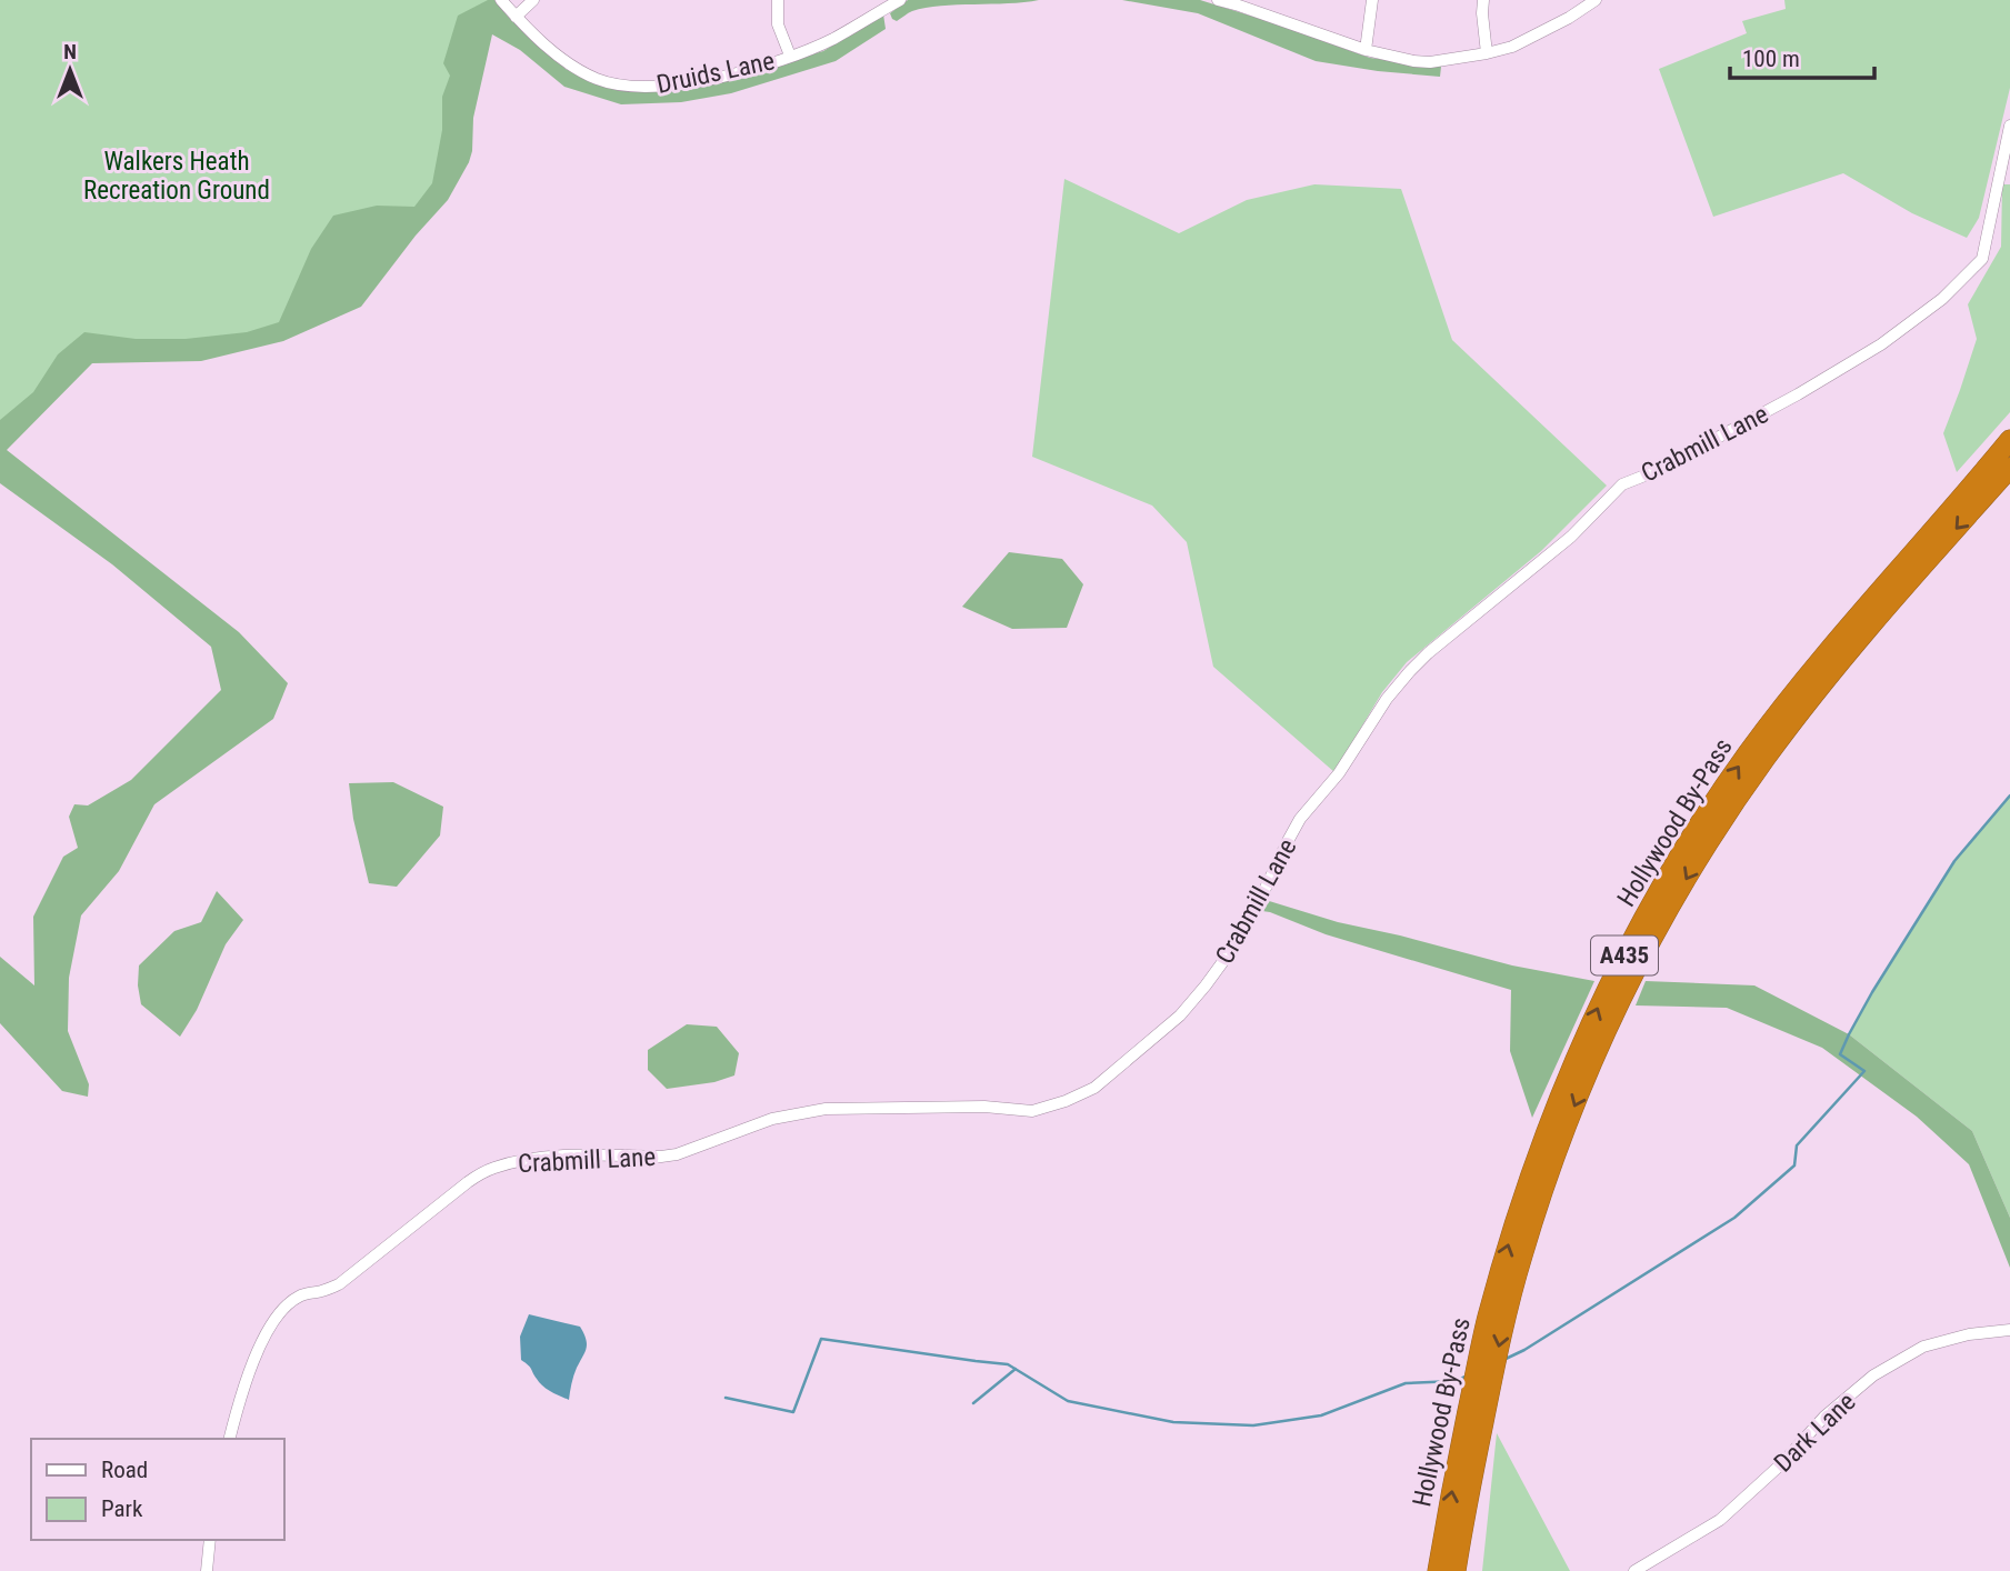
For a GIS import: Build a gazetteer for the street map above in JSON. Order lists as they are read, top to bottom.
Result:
{
  "streets": {
    "highway": ["Hollywood By-Pass", "A435"],
    "street": ["Druids Lane", "Crabmill Lane", "Dark Lane"]
  },
  "parks": ["Walkers Heath Recreation Ground"],
  "legend": ["Road", "Park"],
  "scale_bar": "100 m",
  "north": "top"
}
